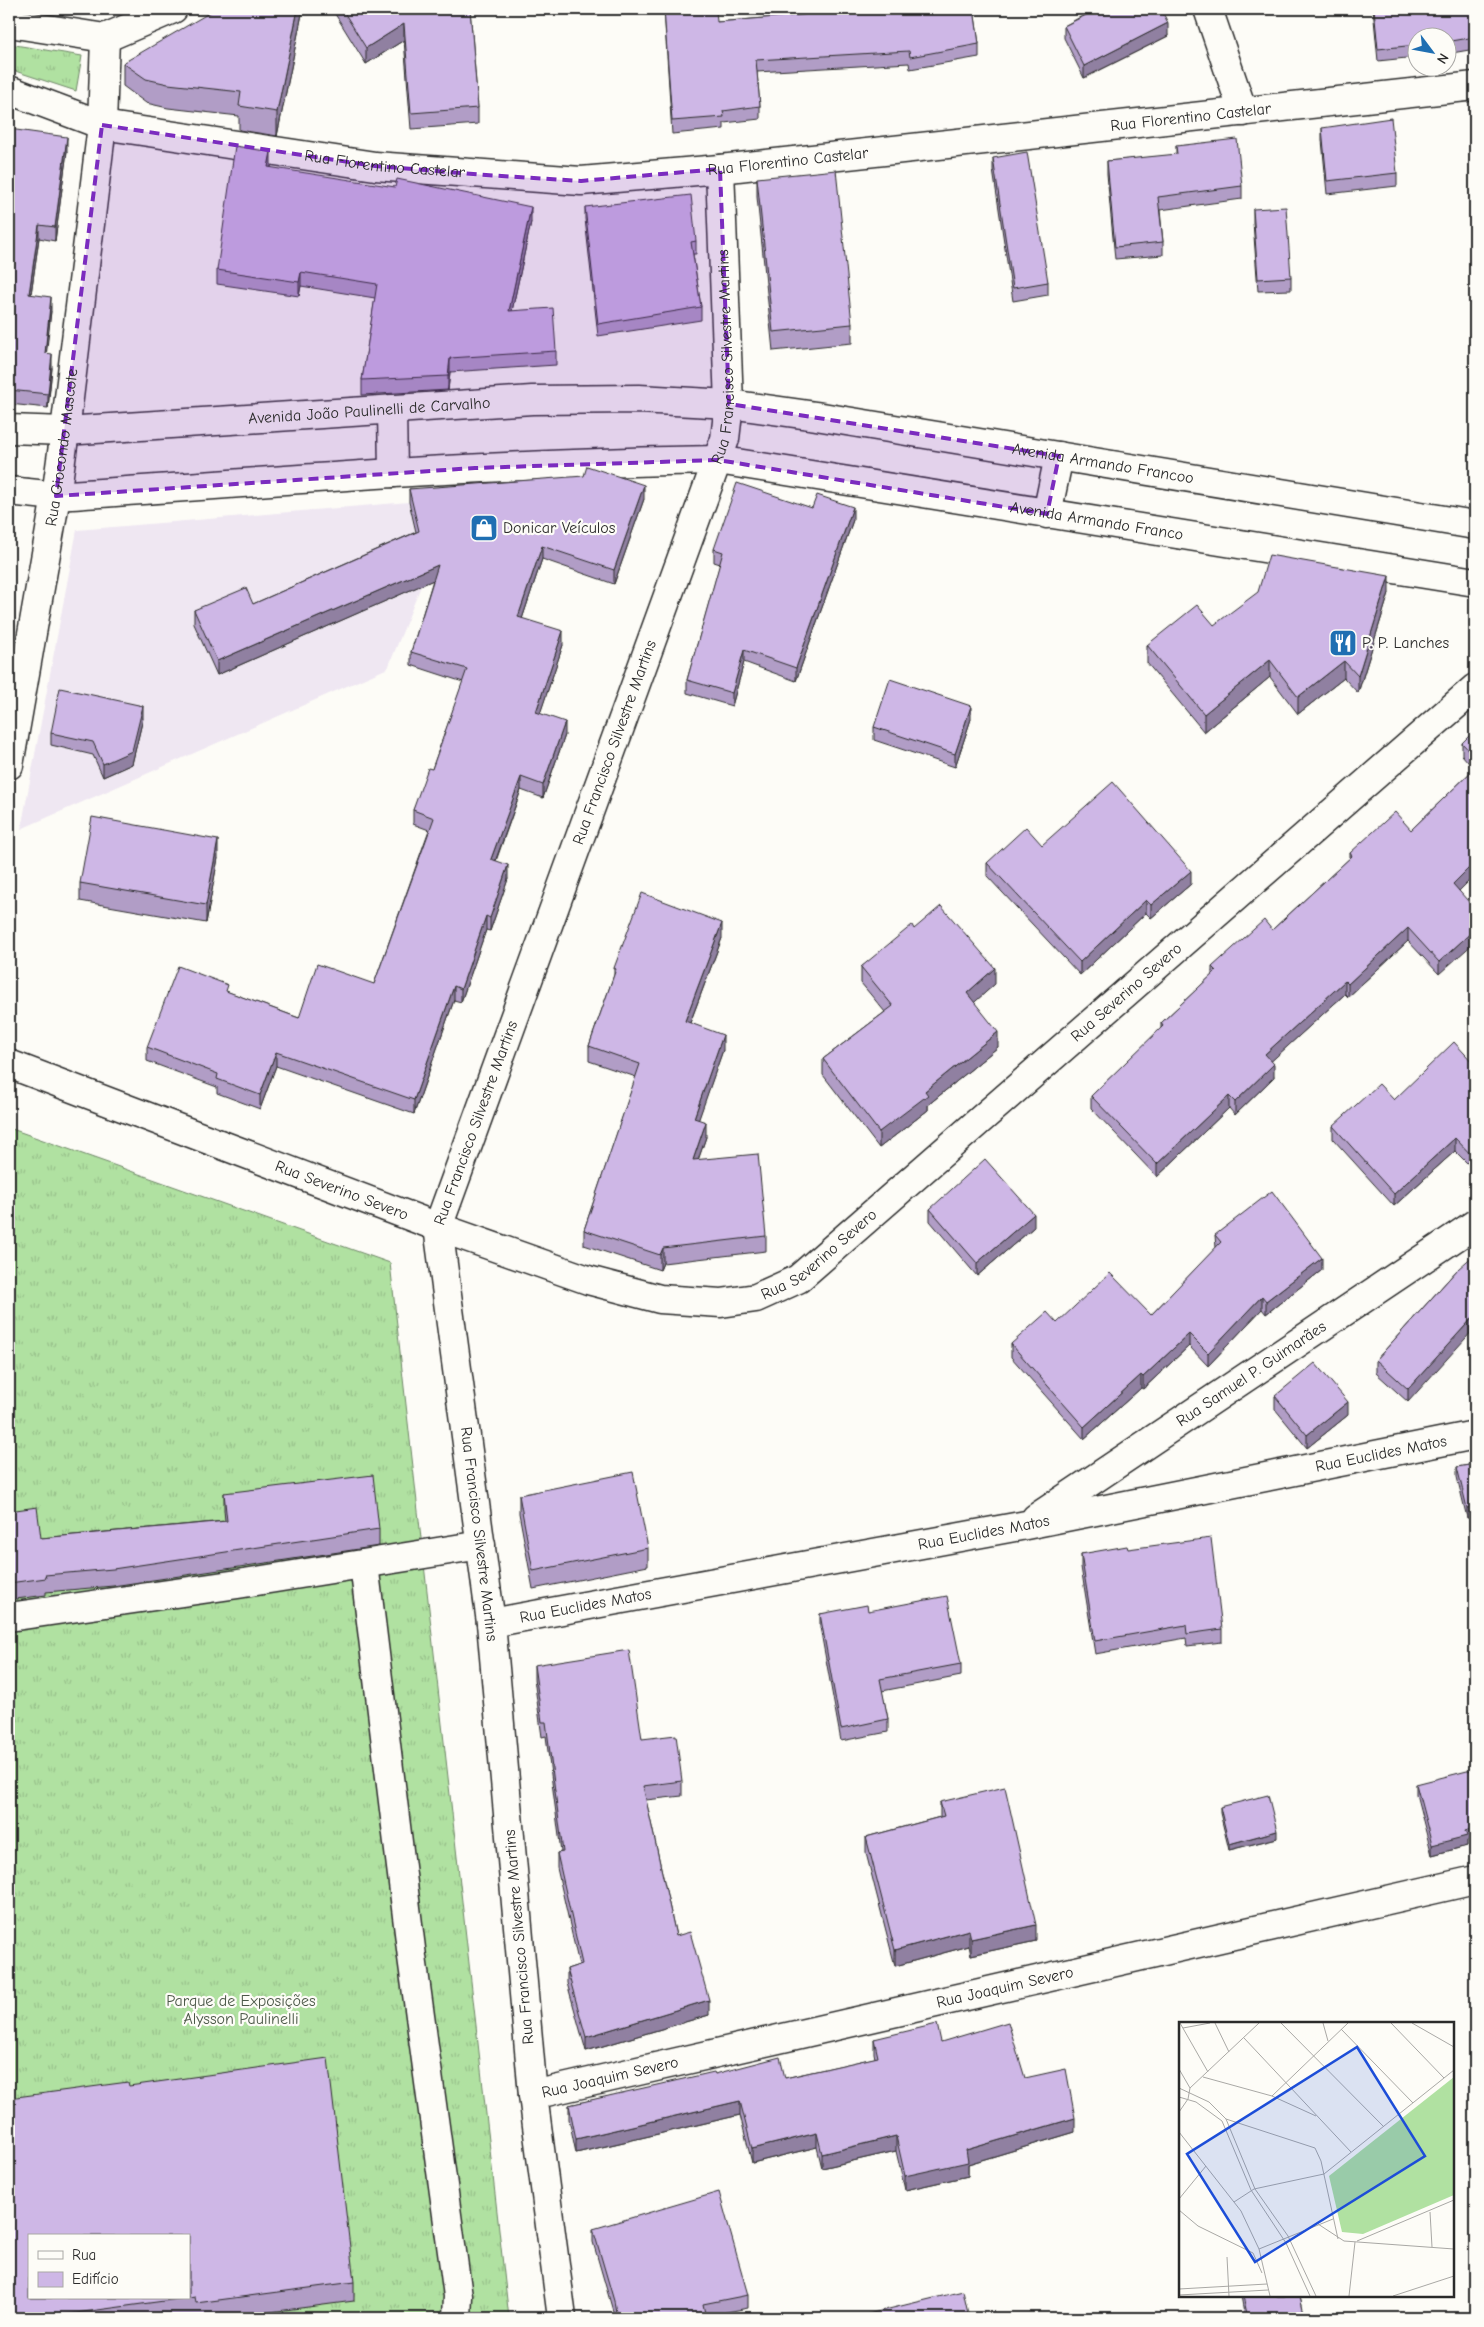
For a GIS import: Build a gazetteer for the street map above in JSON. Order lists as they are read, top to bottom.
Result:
{
  "streets": {
    "street": [
      "Rua Florentino Castelar",
      "Rua Francisco Silvestre Martins",
      "Avenida João Paulinelli de Carvalho",
      "Rua Giocondo Mascote",
      "Avenida Armando Francoo",
      "Avenida Armando Franco",
      "Rua Severino Severo",
      "Rua Samuel P. Guimarães",
      "Rua Euclides Matos",
      "Rua Joaquim Severo"
    ]
  },
  "crossings": [
    ["Rua Florentino Castelar", "Rua Francisco Silvestre Martins"],
    ["Rua Florentino Castelar", "Rua Giocondo Mascote"],
    ["Rua Francisco Silvestre Martins", "Avenida João Paulinelli de Carvalho"],
    ["Rua Francisco Silvestre Martins", "Avenida Armando Francoo"],
    ["Rua Francisco Silvestre Martins", "Avenida Armando Franco"],
    ["Rua Francisco Silvestre Martins", "Rua Severino Severo"],
    ["Rua Francisco Silvestre Martins", "Rua Euclides Matos"],
    ["Rua Francisco Silvestre Martins", "Rua Joaquim Severo"],
    ["Avenida João Paulinelli de Carvalho", "Rua Giocondo Mascote"],
    ["Avenida João Paulinelli de Carvalho", "Avenida Armando Francoo"],
    ["Rua Samuel P. Guimarães", "Rua Euclides Matos"]
  ],
  "parks": ["Parque de Exposições Alysson Paulinelli"],
  "places": {
    "shop": ["Donicar Veículos"],
    "restaurant": ["P. P. Lanches"]
  },
  "legend": ["Rua", "Edifício"],
  "north": "bottom right"
}
